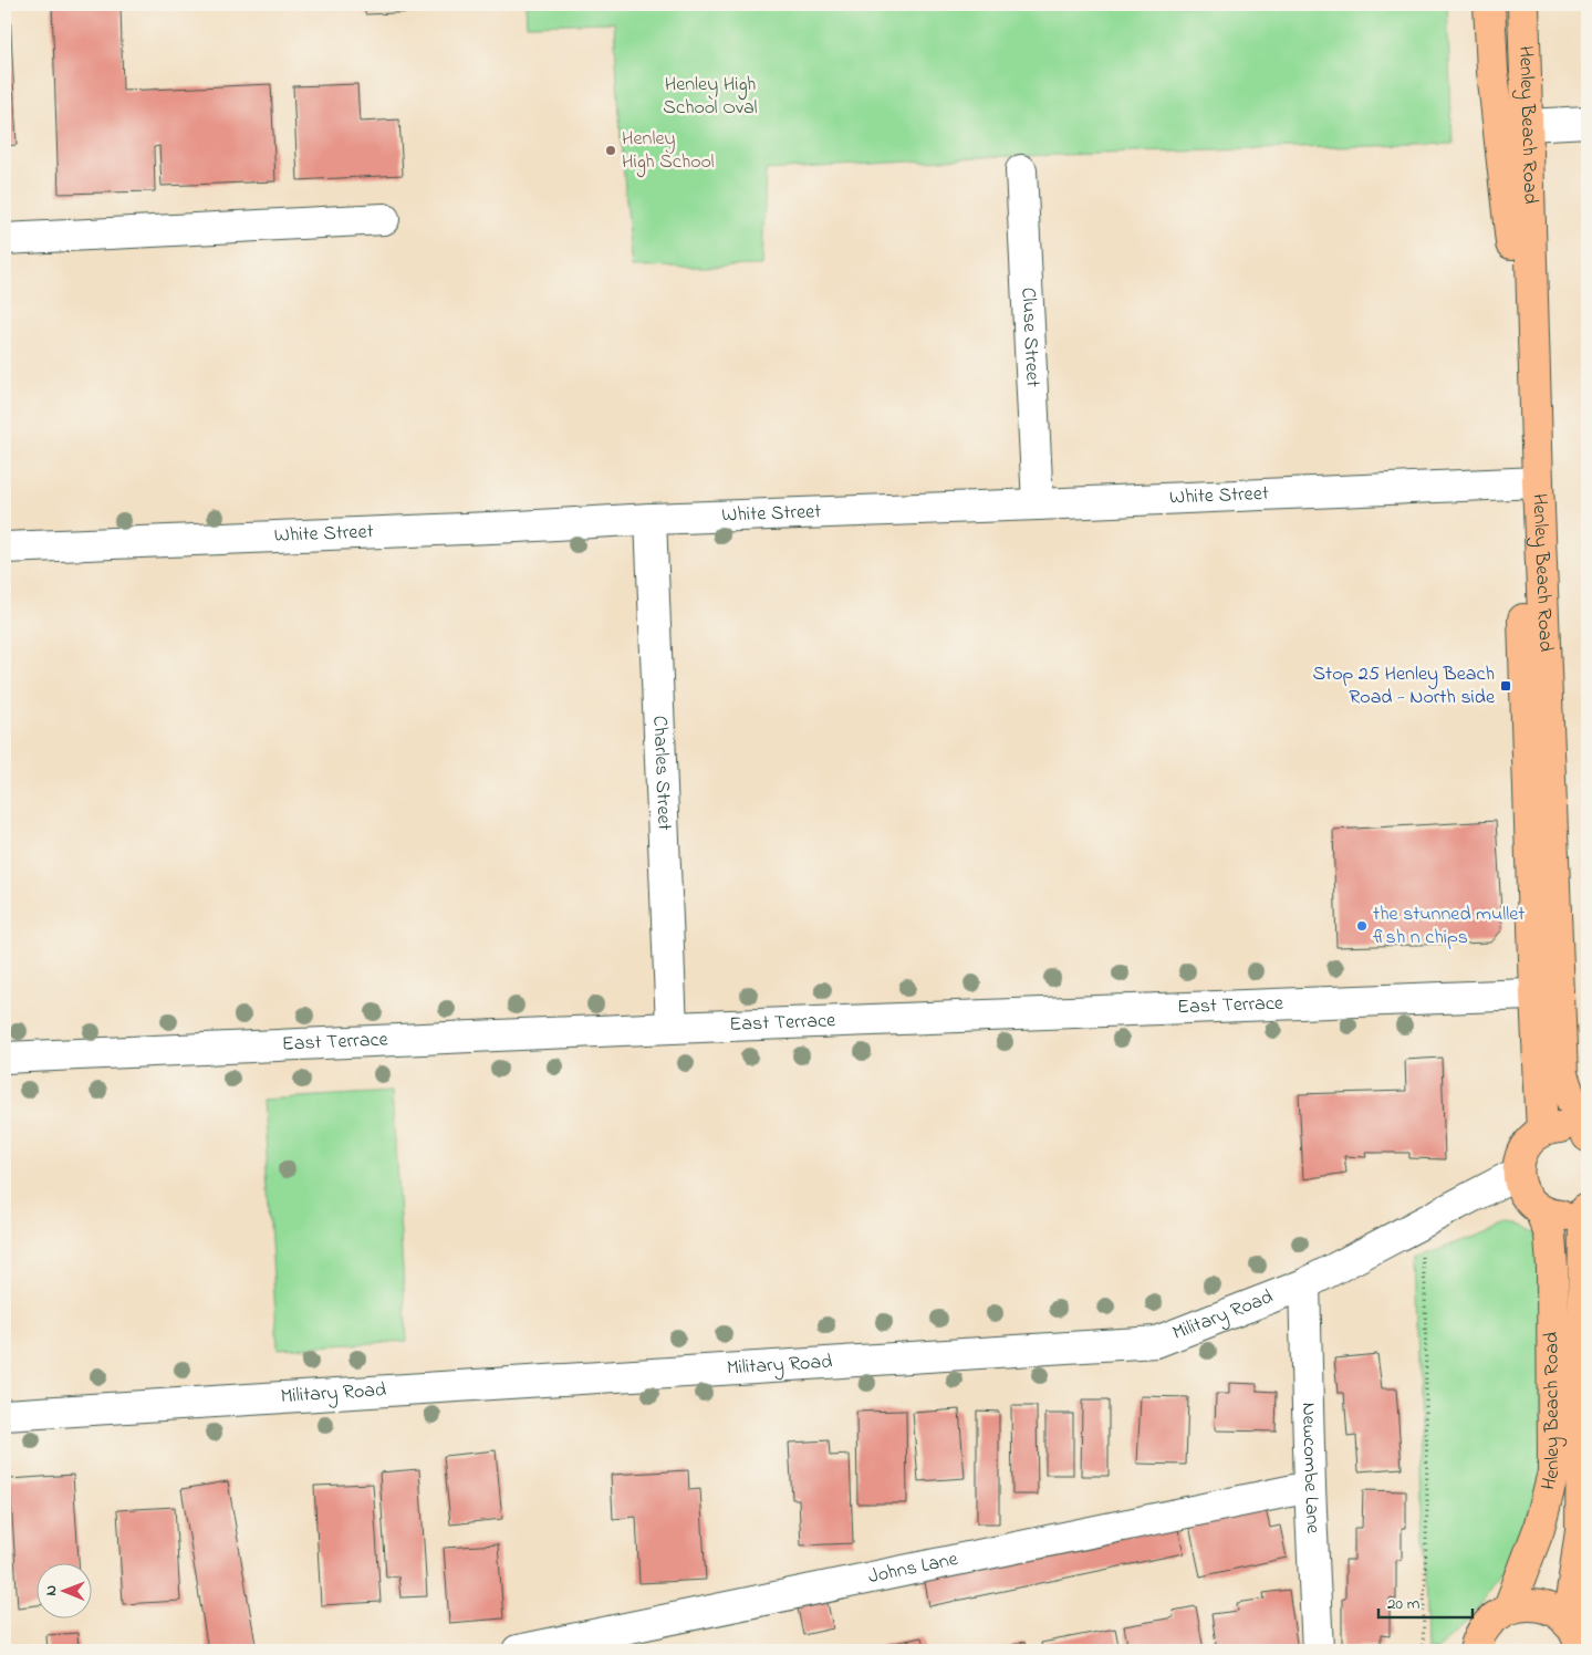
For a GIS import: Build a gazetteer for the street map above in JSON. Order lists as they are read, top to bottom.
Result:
{
  "streets": {
    "main road": ["Henley Beach Road"],
    "street": [
      "Cluse Street",
      "White Street",
      "Charles Street",
      "East Terrace",
      "Military Road",
      "Newcombe Lane",
      "Johns Lane"
    ]
  },
  "crossings": [
    ["Henley Beach Road", "White Street"],
    ["Henley Beach Road", "East Terrace"],
    ["Henley Beach Road", "Military Road"],
    ["Cluse Street", "White Street"],
    ["White Street", "Charles Street"],
    ["Charles Street", "East Terrace"],
    ["Military Road", "Newcombe Lane"],
    ["Newcombe Lane", "Johns Lane"]
  ],
  "parks": ["Henley High School Oval"],
  "places": {
    "other": ["Henley High School", "the stunned mullet fish n chips"],
    "transit": ["Stop 25 Henley Beach Road - North side"]
  },
  "scale_bar": "20 m",
  "north": "left"
}
